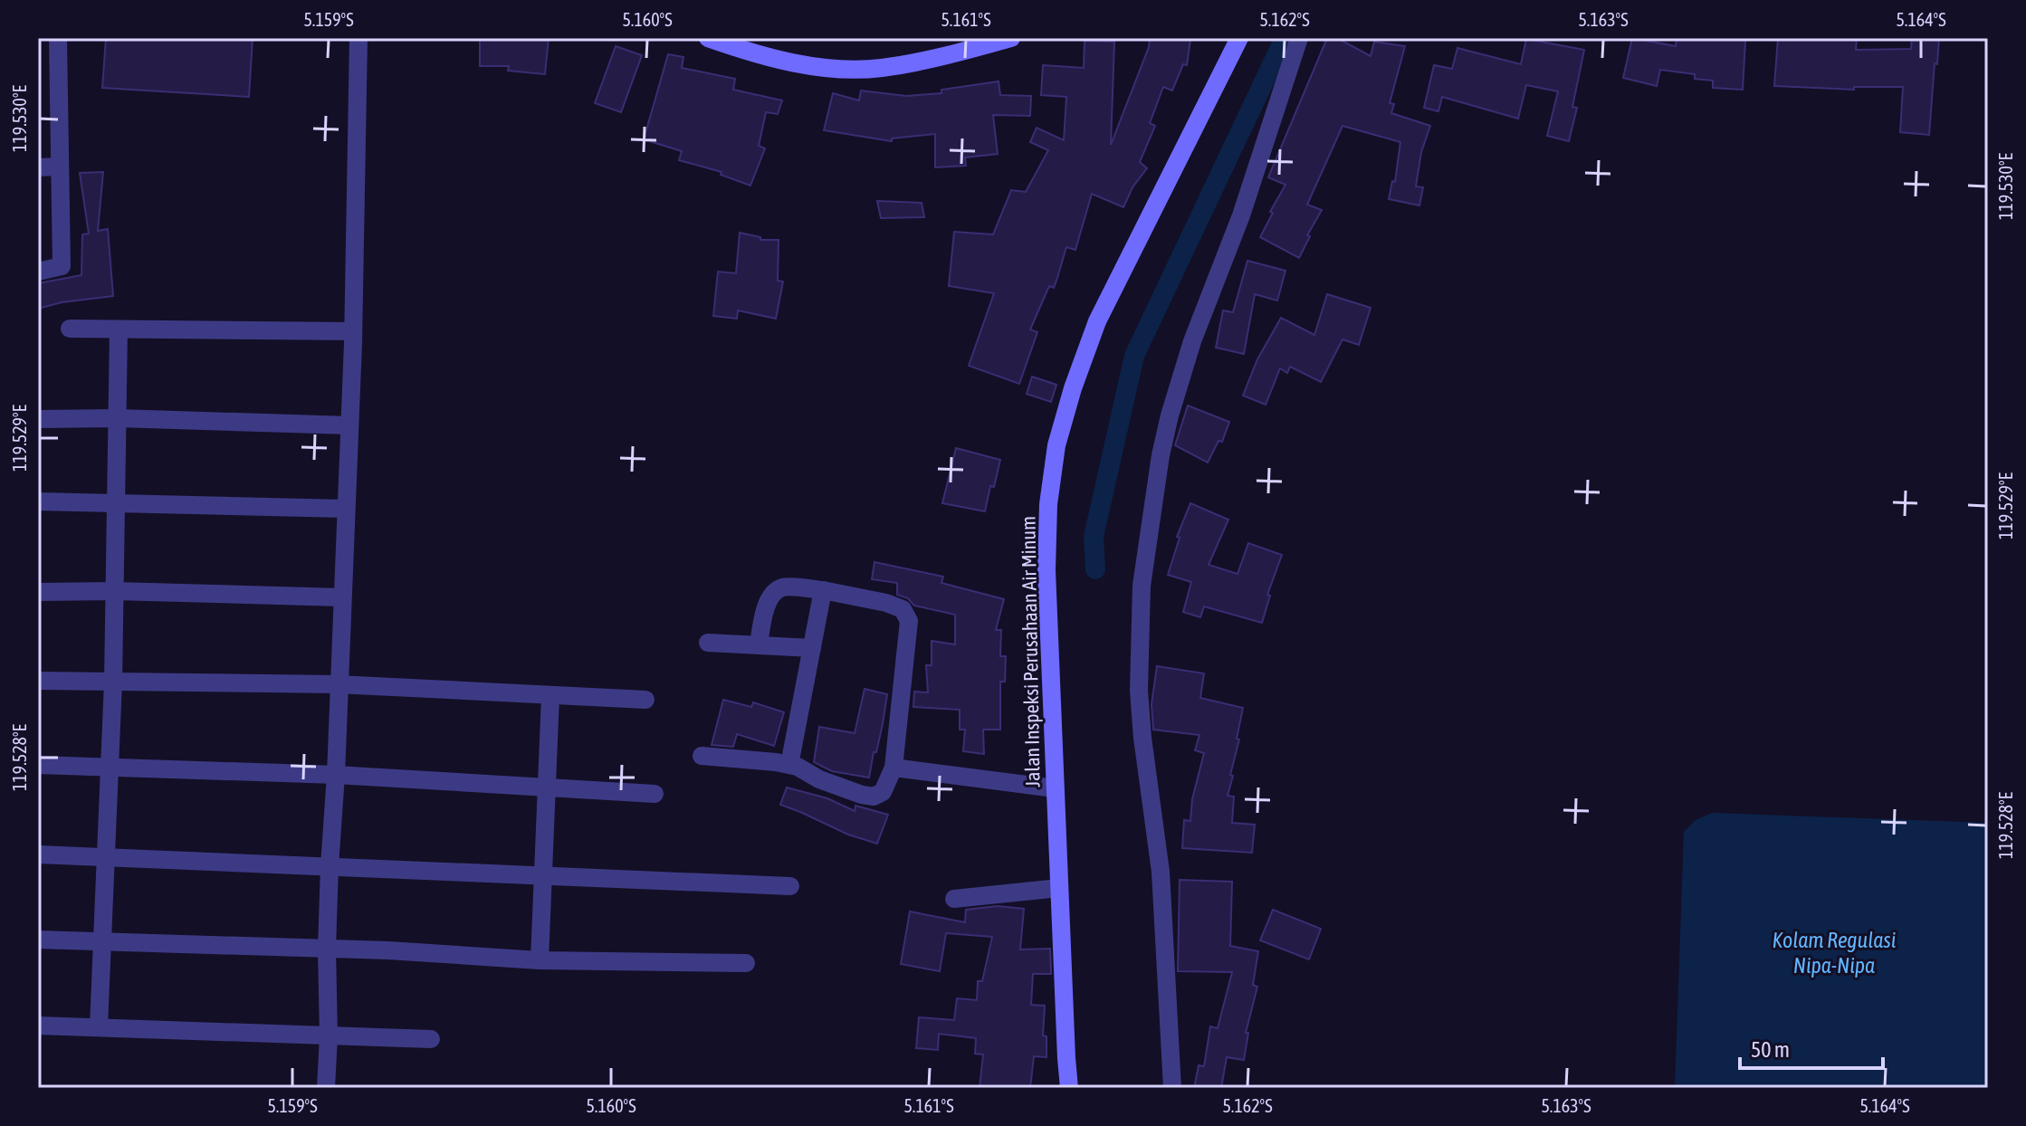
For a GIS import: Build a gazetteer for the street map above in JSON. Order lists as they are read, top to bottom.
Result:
{
  "streets": {
    "street": ["Jalan Inspeksi Perusahaan Air Minum"]
  },
  "water": ["Kolam Regulasi Nipa-Nipa"],
  "scale_bar": "50 m",
  "coordinates": [
    "5.159°S",
    "5.160°S",
    "5.161°S",
    "5.162°S",
    "5.163°S",
    "5.164°S",
    "119.530°E",
    "119.529°E",
    "119.528°E"
  ]
}
